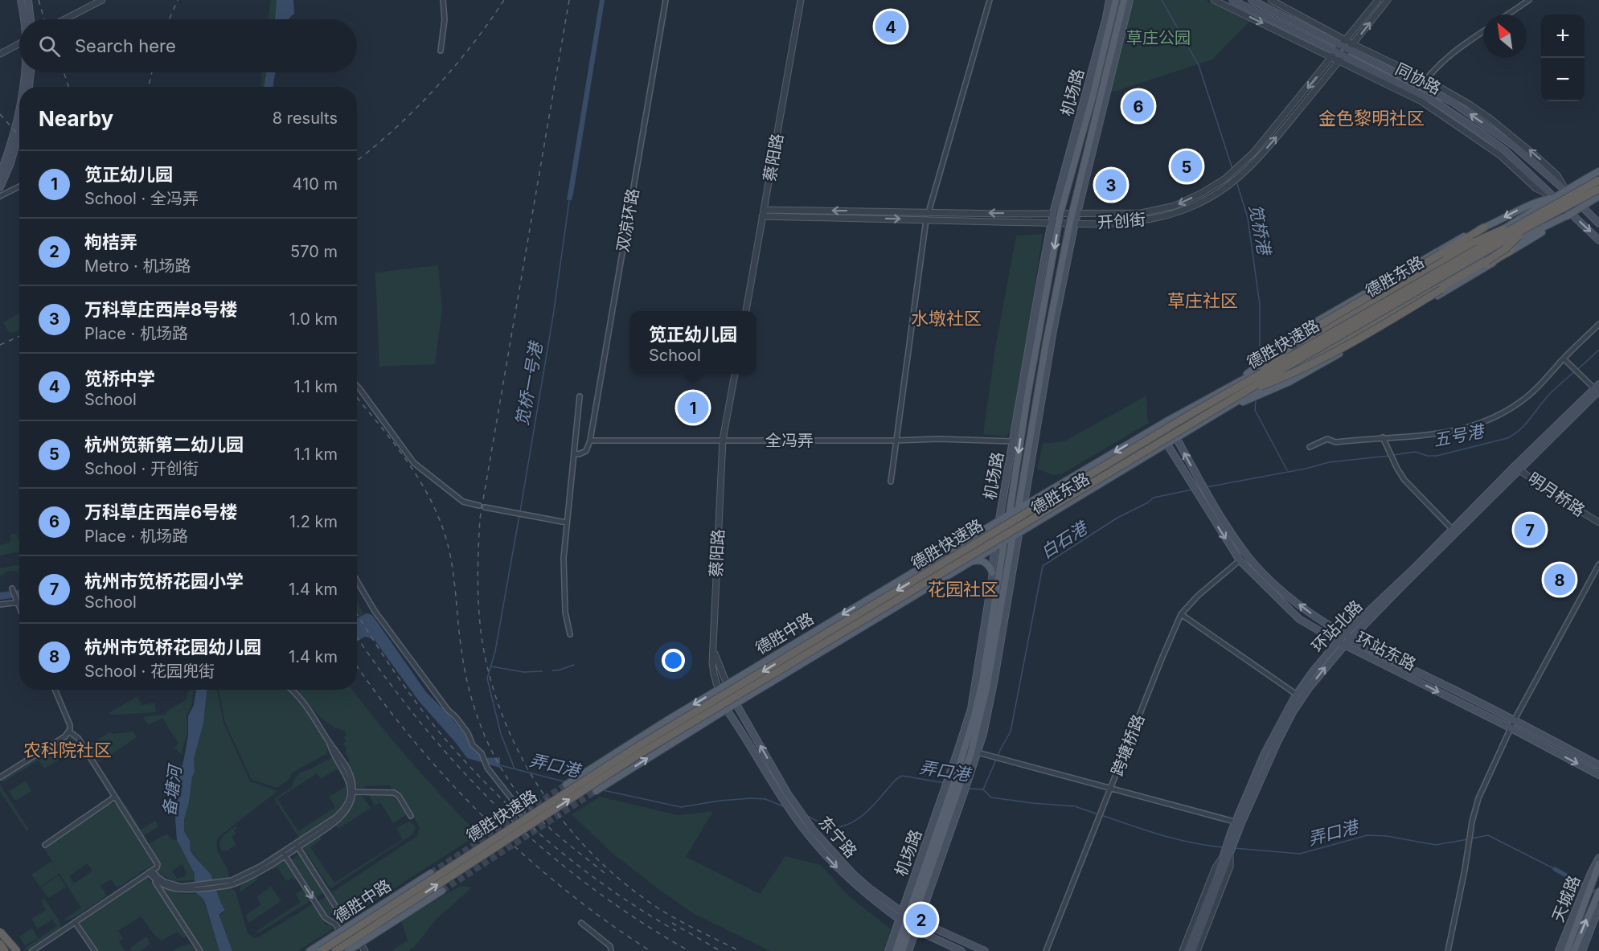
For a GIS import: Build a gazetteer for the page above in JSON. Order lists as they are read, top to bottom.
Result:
{
  "streets": {
    "highway": ["德胜快速路"],
    "main road": [
      "同协路",
      "机场路",
      "德胜东路",
      "环站北路",
      "德胜中路",
      "环站东路",
      "东宁路",
      "天城路"
    ],
    "street": [
      "蔡阳路",
      "双凉环路",
      "开创街",
      "全冯弄",
      "明月桥路",
      "跨塘桥路"
    ]
  },
  "crossings": [
    ["同协路", "开创街"],
    ["同协路", "德胜东路"],
    ["机场路", "开创街"],
    ["机场路", "德胜东路"],
    ["机场路", "全冯弄"],
    ["机场路", "德胜中路"],
    ["机场路", "东宁路"],
    ["蔡阳路", "开创街"],
    ["蔡阳路", "全冯弄"],
    ["蔡阳路", "德胜中路"],
    ["蔡阳路", "东宁路"],
    ["双凉环路", "全冯弄"],
    ["德胜东路", "德胜快速路"],
    ["德胜东路", "德胜中路"],
    ["德胜东路", "环站东路"],
    ["明月桥路", "环站北路"],
    ["环站北路", "环站东路"],
    ["德胜中路", "东宁路"],
    ["环站东路", "跨塘桥路"]
  ],
  "districts": [
    "金色黎明社区",
    "草庄社区",
    "水墩社区",
    "花园社区",
    "农科院社区"
  ],
  "water": [
    "笕桥港",
    "笕桥一号港",
    "五号港",
    "白石港",
    "弄口港",
    "备塘河"
  ],
  "parks": ["草庄公园"],
  "north": "top left",
  "page": {
    "pins": [
      "4",
      "6",
      "5",
      "3",
      "1",
      "7",
      "8",
      "2"
    ],
    "map_buttons": ["+", "−"],
    "search": "Search here",
    "heading": ["Nearby", "8 results"],
    "list": [
      {
        "mark": "1",
        "name": "笕正幼儿园",
        "note": "School · 全冯弄",
        "value": "410 m"
      },
      {
        "mark": "2",
        "name": "枸桔弄",
        "note": "Metro · 机场路",
        "value": "570 m"
      },
      {
        "mark": "3",
        "name": "万科草庄西岸8号楼",
        "note": "Place · 机场路",
        "value": "1.0 km"
      },
      {
        "mark": "4",
        "name": "笕桥中学",
        "note": "School",
        "value": "1.1 km"
      },
      {
        "mark": "5",
        "name": "杭州笕新第二幼儿园",
        "note": "School · 开创街",
        "value": "1.1 km"
      },
      {
        "mark": "6",
        "name": "万科草庄西岸6号楼",
        "note": "Place · 机场路",
        "value": "1.2 km"
      },
      {
        "mark": "7",
        "name": "杭州市笕桥花园小学",
        "note": "School",
        "value": "1.4 km"
      },
      {
        "mark": "8",
        "name": "杭州市笕桥花园幼儿园",
        "note": "School · 花园兜街",
        "value": "1.4 km"
      }
    ],
    "popup": ["笕正幼儿园", "School"]
  }
}
